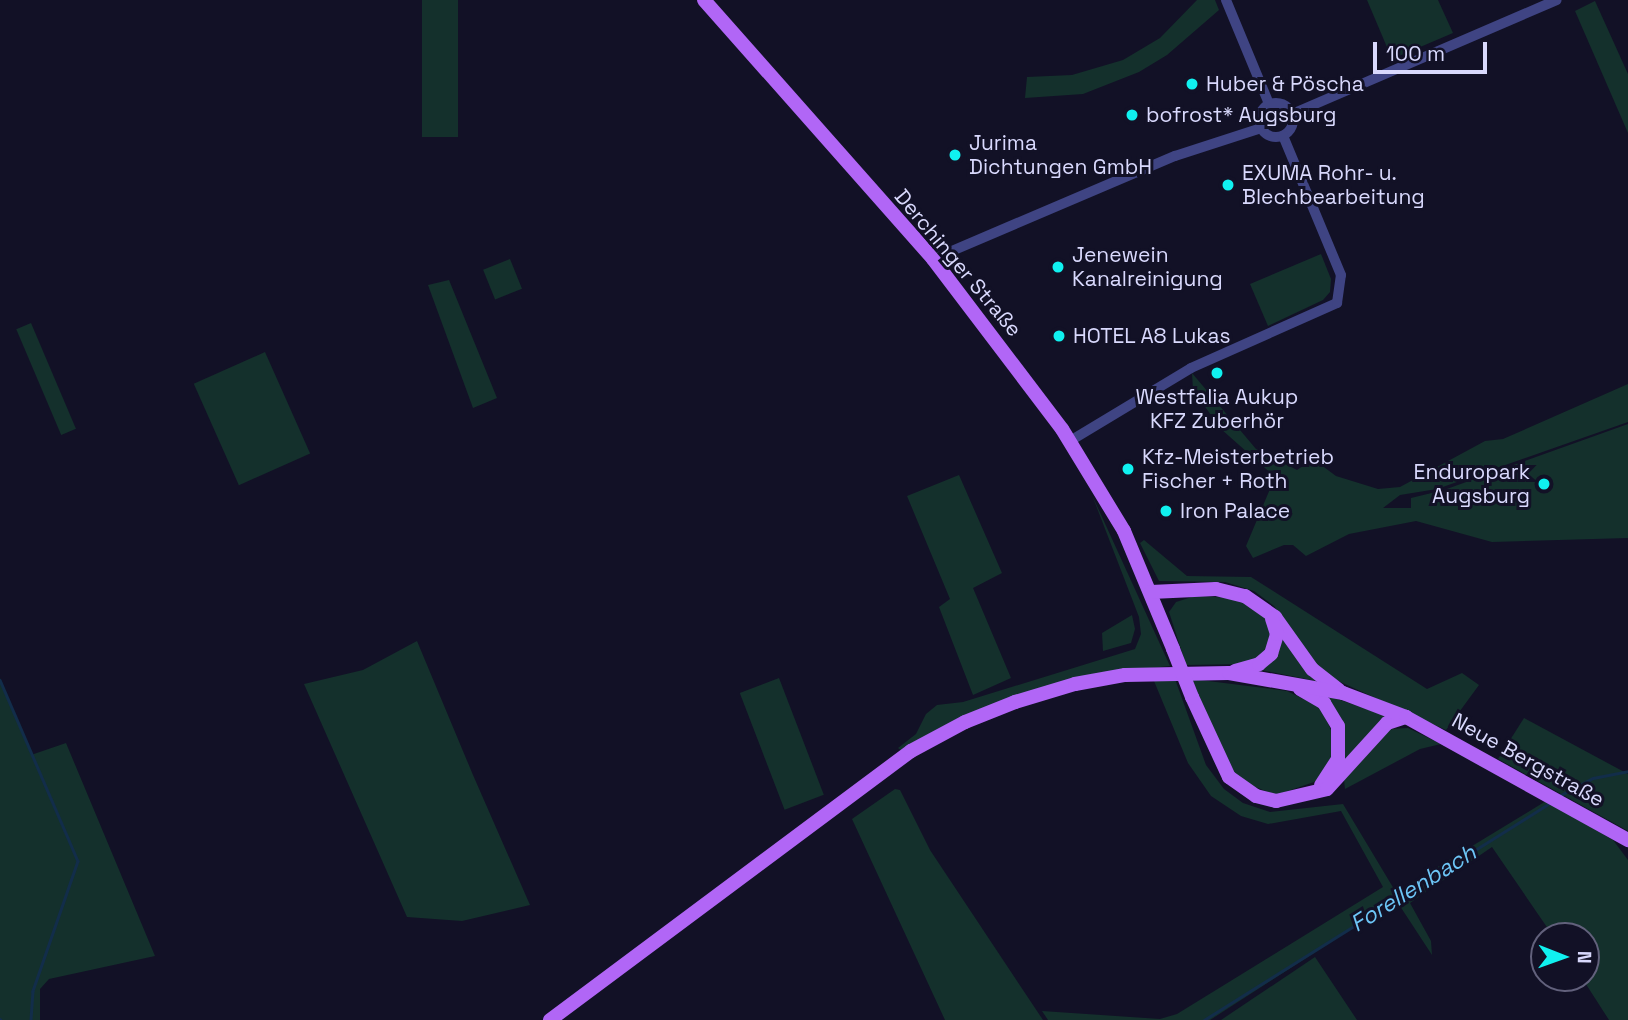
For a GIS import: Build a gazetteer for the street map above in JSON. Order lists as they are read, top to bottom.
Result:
{
  "streets": {
    "main road": ["Derchinger Straße", "Neue Bergstraße"]
  },
  "water": ["Forellenbach"],
  "places": [
    "Huber & Pöscha",
    "bofrost* Augsburg",
    "Jurima Dichtungen GmbH",
    "EXUMA Rohr- u. Blechbearbeitung",
    "Jenewein Kanalreinigung",
    "HOTEL A8 Lukas",
    "Westfalia Aukup KFZ Zuberhör",
    "Kfz-Meisterbetrieb Fischer + Roth",
    "Enduropark Augsburg",
    "Iron Palace"
  ],
  "scale_bar": "100 m",
  "north": "right"
}
